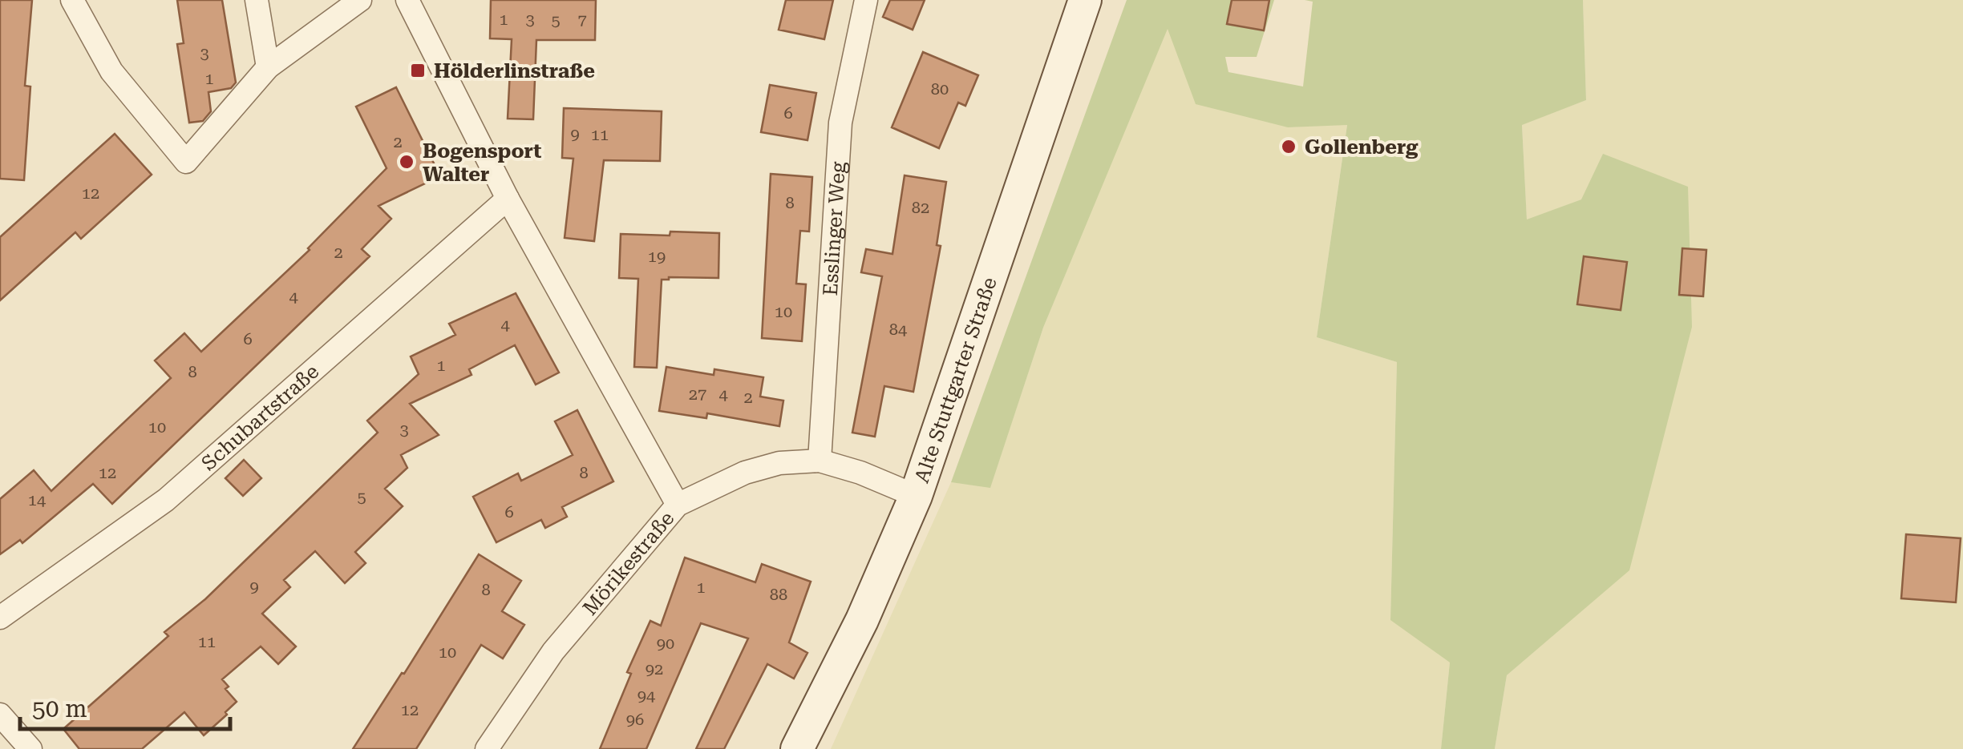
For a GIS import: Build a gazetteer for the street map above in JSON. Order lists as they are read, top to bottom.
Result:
{
  "streets": {
    "street": [
      "Esslinger Weg",
      "Alte Stuttgarter Straße",
      "Schubartstraße",
      "Mörikestraße"
    ]
  },
  "crossings": [
    ["Esslinger Weg", "Mörikestraße"],
    ["Alte Stuttgarter Straße", "Mörikestraße"]
  ],
  "places": {
    "transit": ["Hölderlinstraße"],
    "other": ["Gollenberg", "Bogensport Walter"]
  },
  "house_numbers": [
    "1",
    "3",
    "5",
    "7",
    "3",
    "1",
    "80",
    "6",
    "9",
    "11",
    "2",
    "12",
    "8",
    "82",
    "2",
    "19",
    "4",
    "10",
    "4",
    "84",
    "6",
    "1",
    "8",
    "27",
    "4",
    "2",
    "10",
    "3",
    "12",
    "8",
    "5",
    "14",
    "6",
    "9",
    "1",
    "8",
    "88",
    "11",
    "90",
    "10",
    "92",
    "94",
    "12",
    "96"
  ],
  "scale_bar": "50 m"
}
